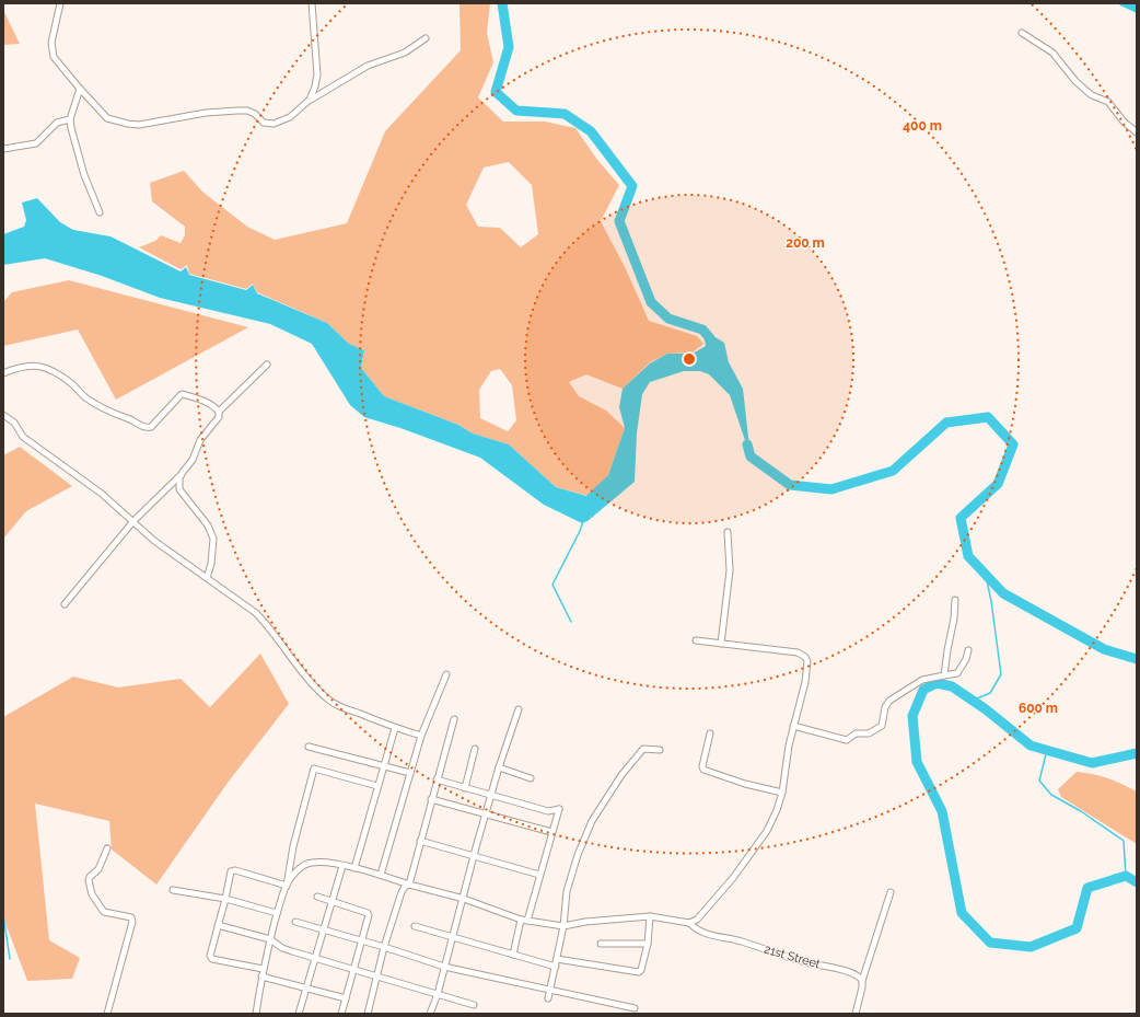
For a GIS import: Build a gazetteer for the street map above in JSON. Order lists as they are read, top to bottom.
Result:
{
  "streets": {
    "street": ["21st Street"]
  },
  "rings": ["400 m", "200 m", "600 m"]
}
